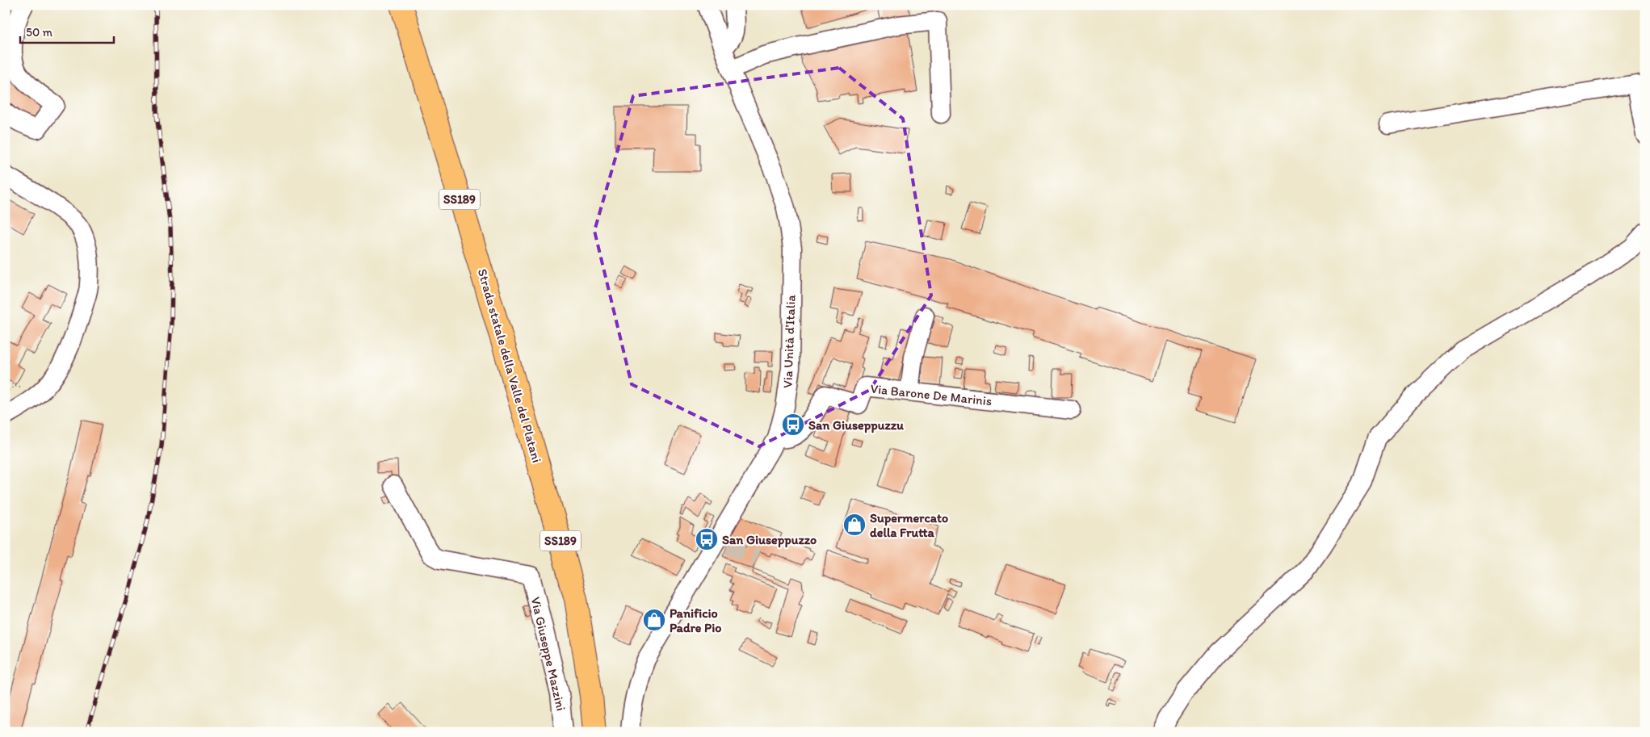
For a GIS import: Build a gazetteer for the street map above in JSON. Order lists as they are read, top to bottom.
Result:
{
  "streets": {
    "main road": ["SS189", "Strada statale della Valle del Platani"],
    "street": ["Via Unità d'Italia", "Via Barone De Marinis", "Via Giuseppe Mazzini"]
  },
  "crossings": [
    ["Via Unità d'Italia", "Via Barone De Marinis"]
  ],
  "places": {
    "bus stop": ["San Giuseppuzzu", "San Giuseppuzzo"],
    "shop": ["Supermercato della Frutta", "Panificio Padre Pio"]
  },
  "scale_bar": "50 m"
}
